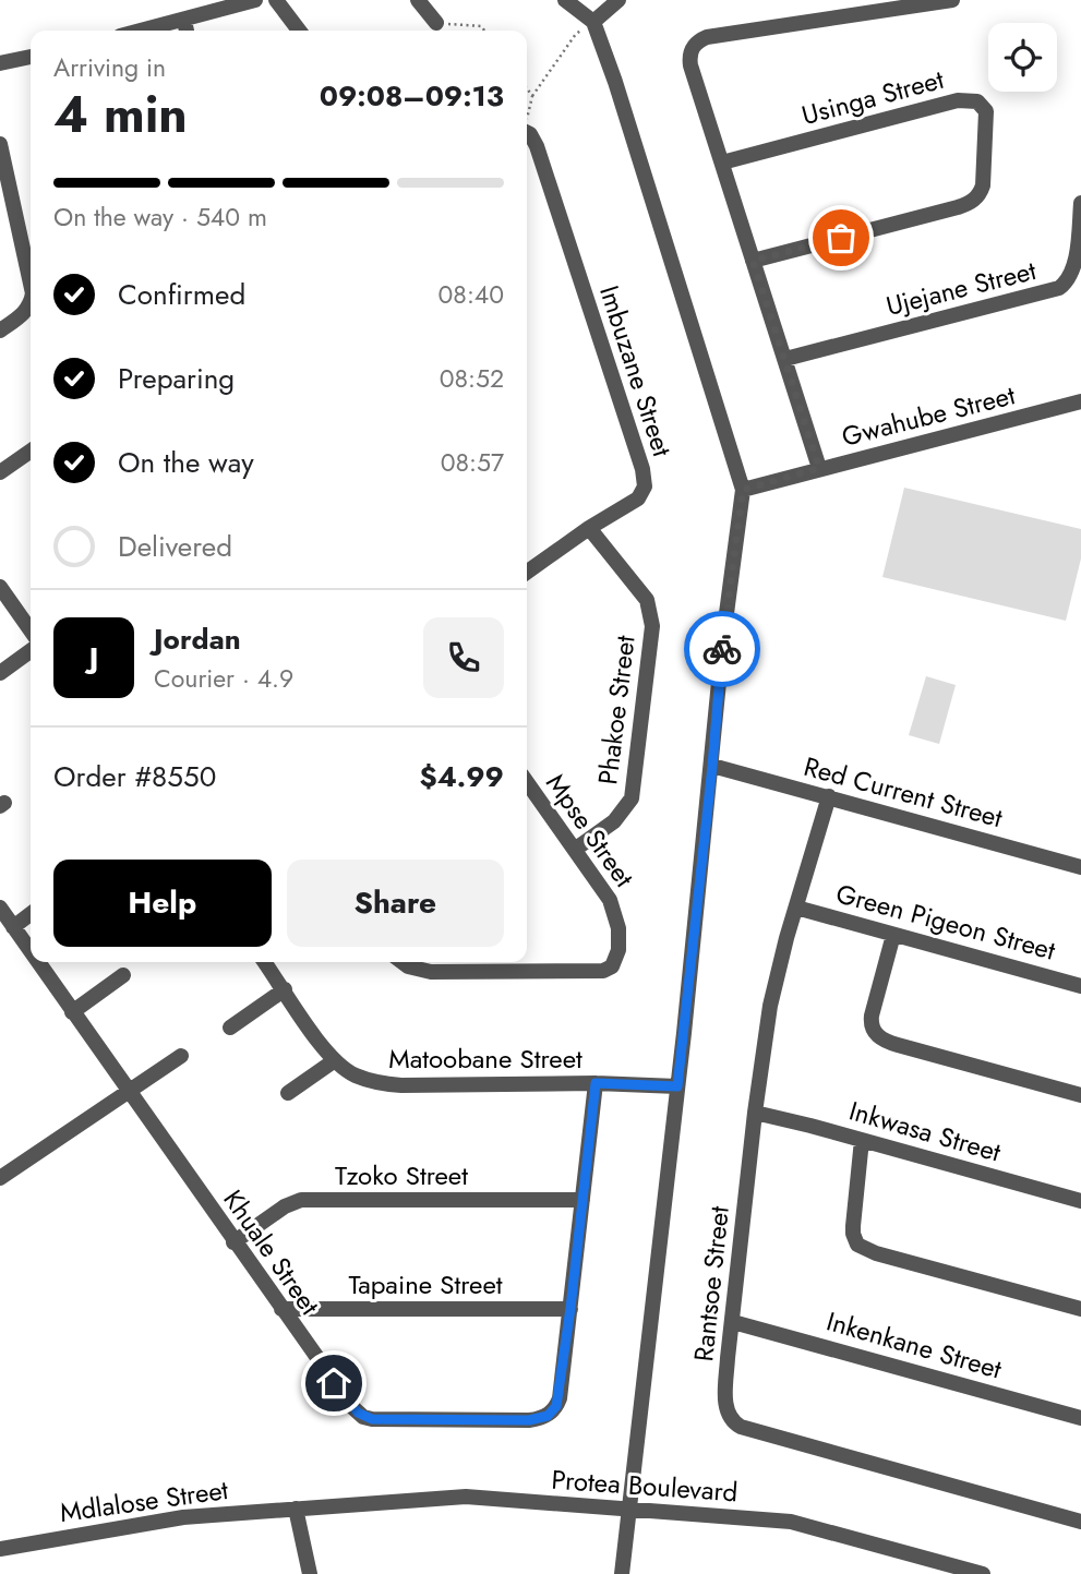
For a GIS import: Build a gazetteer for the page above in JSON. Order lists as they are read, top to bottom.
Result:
{
  "streets": {
    "street": [
      "Usinga Street",
      "Ujejane Street",
      "Imbuzane Street",
      "Gwahube Street",
      "Phakoe Street",
      "Red Current Street",
      "Mpse Street",
      "Green Pigeon Street",
      "Matoobane Street",
      "Inkwasa Street",
      "Tzoko Street",
      "Khuale Street",
      "Tapaine Street",
      "Rantsoe Street",
      "Inkenkane Street",
      "Protea Boulevard",
      "Mdlalose Street"
    ]
  },
  "crossings": [
    ["Imbuzane Street", "Phakoe Street"],
    ["Phakoe Street", "Mpse Street"],
    ["Red Current Street", "Rantsoe Street"],
    ["Green Pigeon Street", "Rantsoe Street"],
    ["Matoobane Street", "Khuale Street"],
    ["Inkwasa Street", "Rantsoe Street"],
    ["Tzoko Street", "Khuale Street"],
    ["Khuale Street", "Tapaine Street"],
    ["Rantsoe Street", "Inkenkane Street"],
    ["Protea Boulevard", "Mdlalose Street"]
  ],
  "page": {
    "heading": ["4 min", "Arriving in", "09:08–09:13"],
    "panel": [
      "Jordan",
      "Courier · 4.9",
      "Order #8550",
      "$4.99"
    ],
    "bar": "On the way · 540 m",
    "list": [
      ["Confirmed", "08:40"],
      ["Preparing", "08:52"],
      ["On the way", "08:57"],
      "Delivered"
    ],
    "round": "J",
    "buttons": ["Help", "Share"]
  }
}
